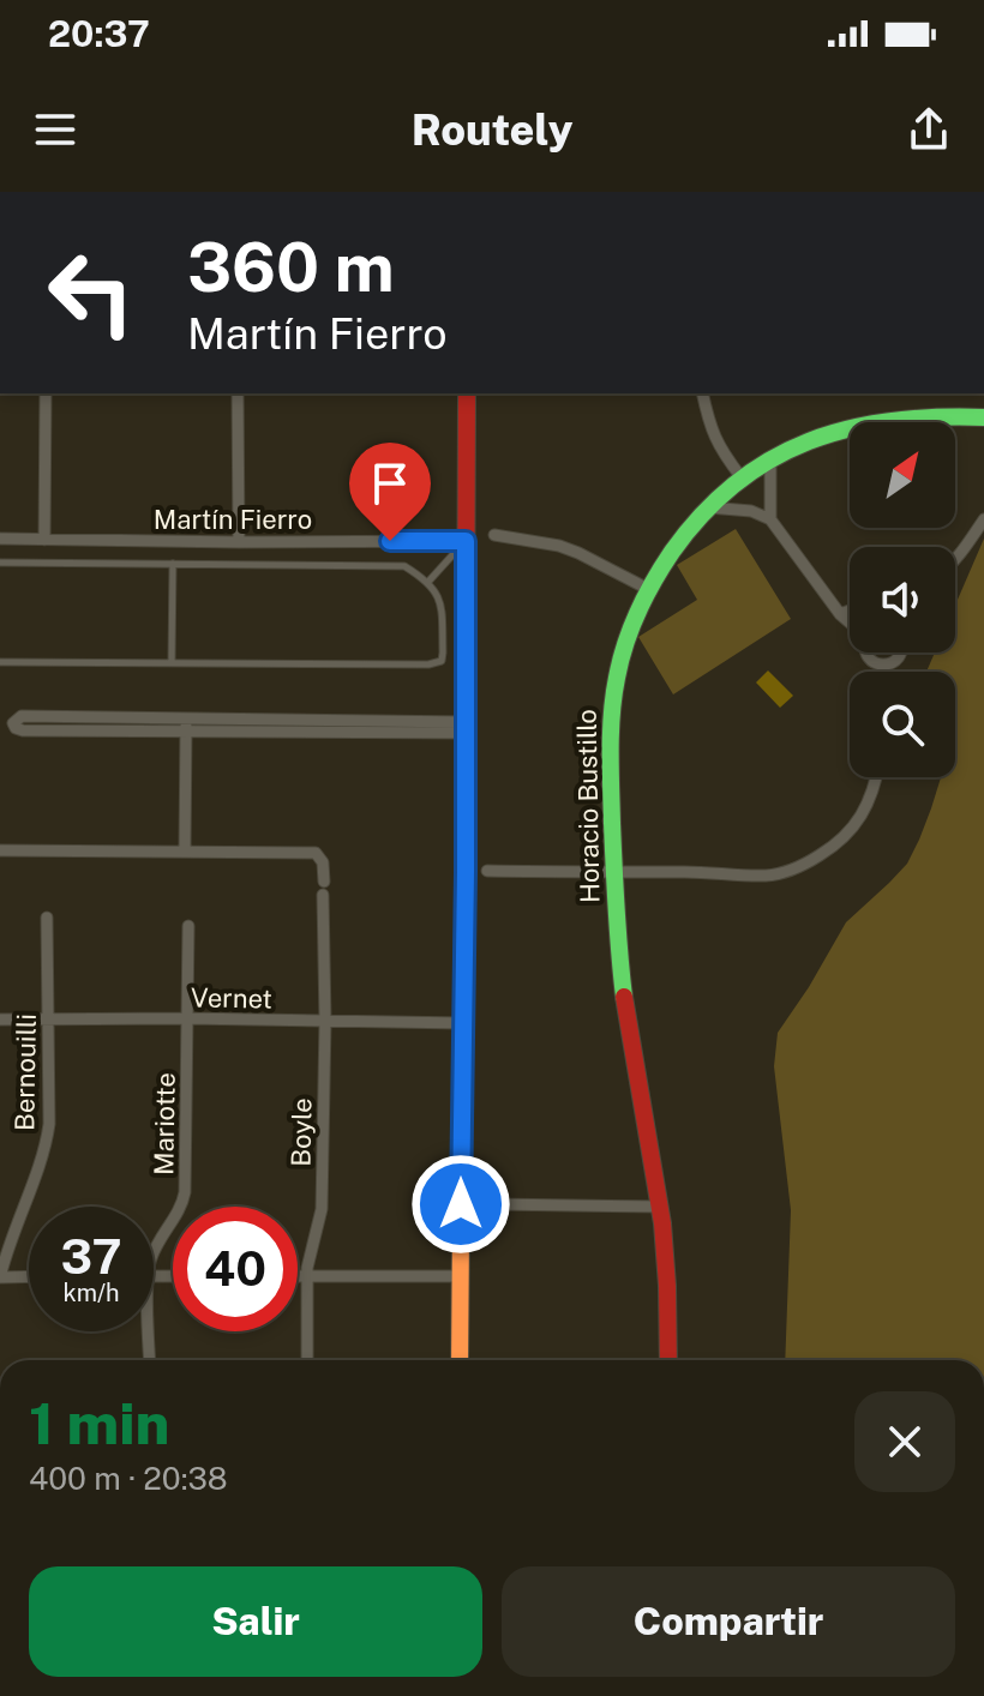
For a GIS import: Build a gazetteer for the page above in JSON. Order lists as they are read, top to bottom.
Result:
{
  "streets": {
    "street": [
      "Martín Fierro",
      "Horacio Bustillo",
      "Vernet",
      "Bernouilli",
      "Mariotte",
      "Boyle"
    ]
  },
  "crossings": [
    ["Vernet", "Bernouilli"],
    ["Vernet", "Mariotte"],
    ["Vernet", "Boyle"]
  ],
  "north": "top right",
  "page": {
    "status": "20:37",
    "header": "Routely",
    "turn": ["360 m", "Martín Fierro"],
    "speed": "37 km/h",
    "limit": "40",
    "heading": ["1 min", "400 m · 20:38"],
    "buttons": ["Salir", "Compartir"]
  }
}
